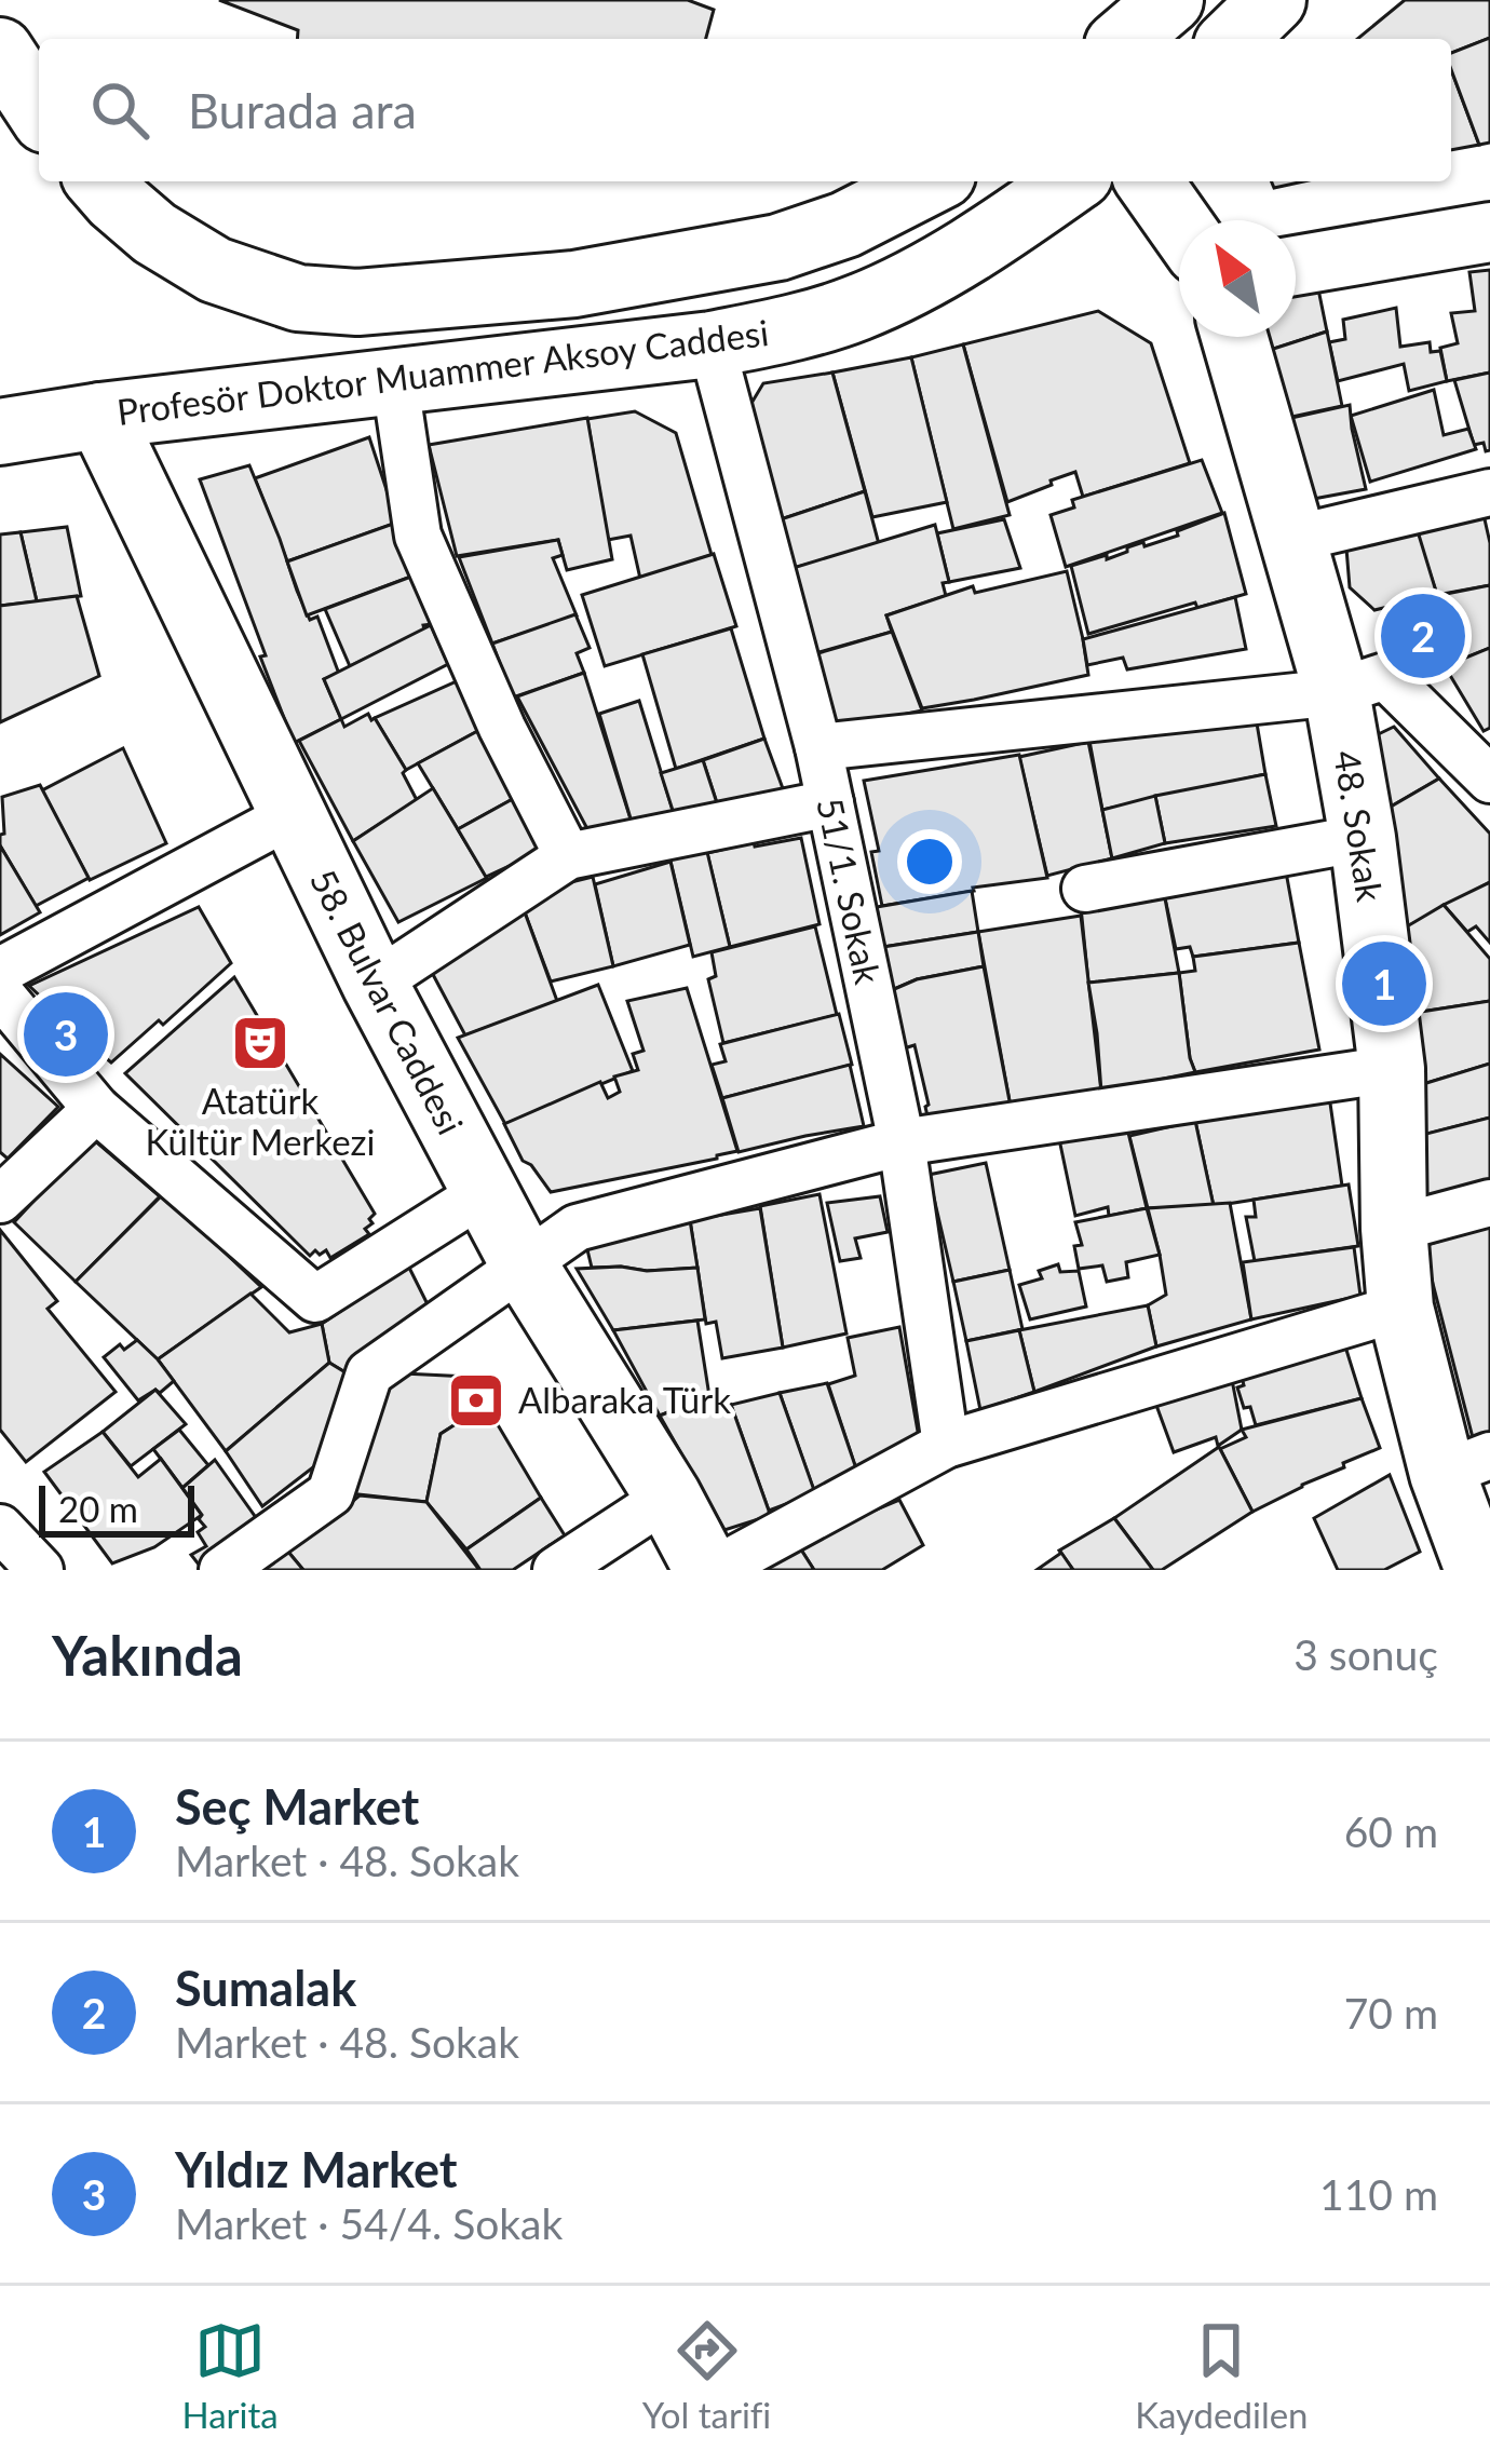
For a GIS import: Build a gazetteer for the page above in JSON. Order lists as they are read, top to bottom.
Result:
{
  "streets": {
    "main road": ["Profesör Doktor Muammer Aksoy Caddesi", "48. Sokak", "58. Bulvar Caddesi"],
    "street": ["51/1. Sokak"]
  },
  "crossings": [
    ["Profesör Doktor Muammer Aksoy Caddesi", "51/1. Sokak"],
    ["Profesör Doktor Muammer Aksoy Caddesi", "58. Bulvar Caddesi"]
  ],
  "places": {
    "theatre": ["Atatürk Kültür Merkezi"],
    "bank": ["Albaraka Türk"]
  },
  "scale_bar": "20 m",
  "north": "top left",
  "page": {
    "search": "Burada ara",
    "pins": ["2", "1", "3"],
    "scale": "20 m",
    "heading": ["Yakında", "3 sonuç"],
    "list": [
      {
        "mark": "1",
        "name": "Seç Market",
        "note": "Market · 48. Sokak",
        "value": "60 m"
      },
      {
        "mark": "2",
        "name": "Sumalak",
        "note": "Market · 48. Sokak",
        "value": "70 m"
      },
      {
        "mark": "3",
        "name": "Yıldız Market",
        "note": "Market · 54/4. Sokak",
        "value": "110 m"
      }
    ],
    "nav": ["Harita", "Yol tarifi", "Kaydedilen"]
  }
}
